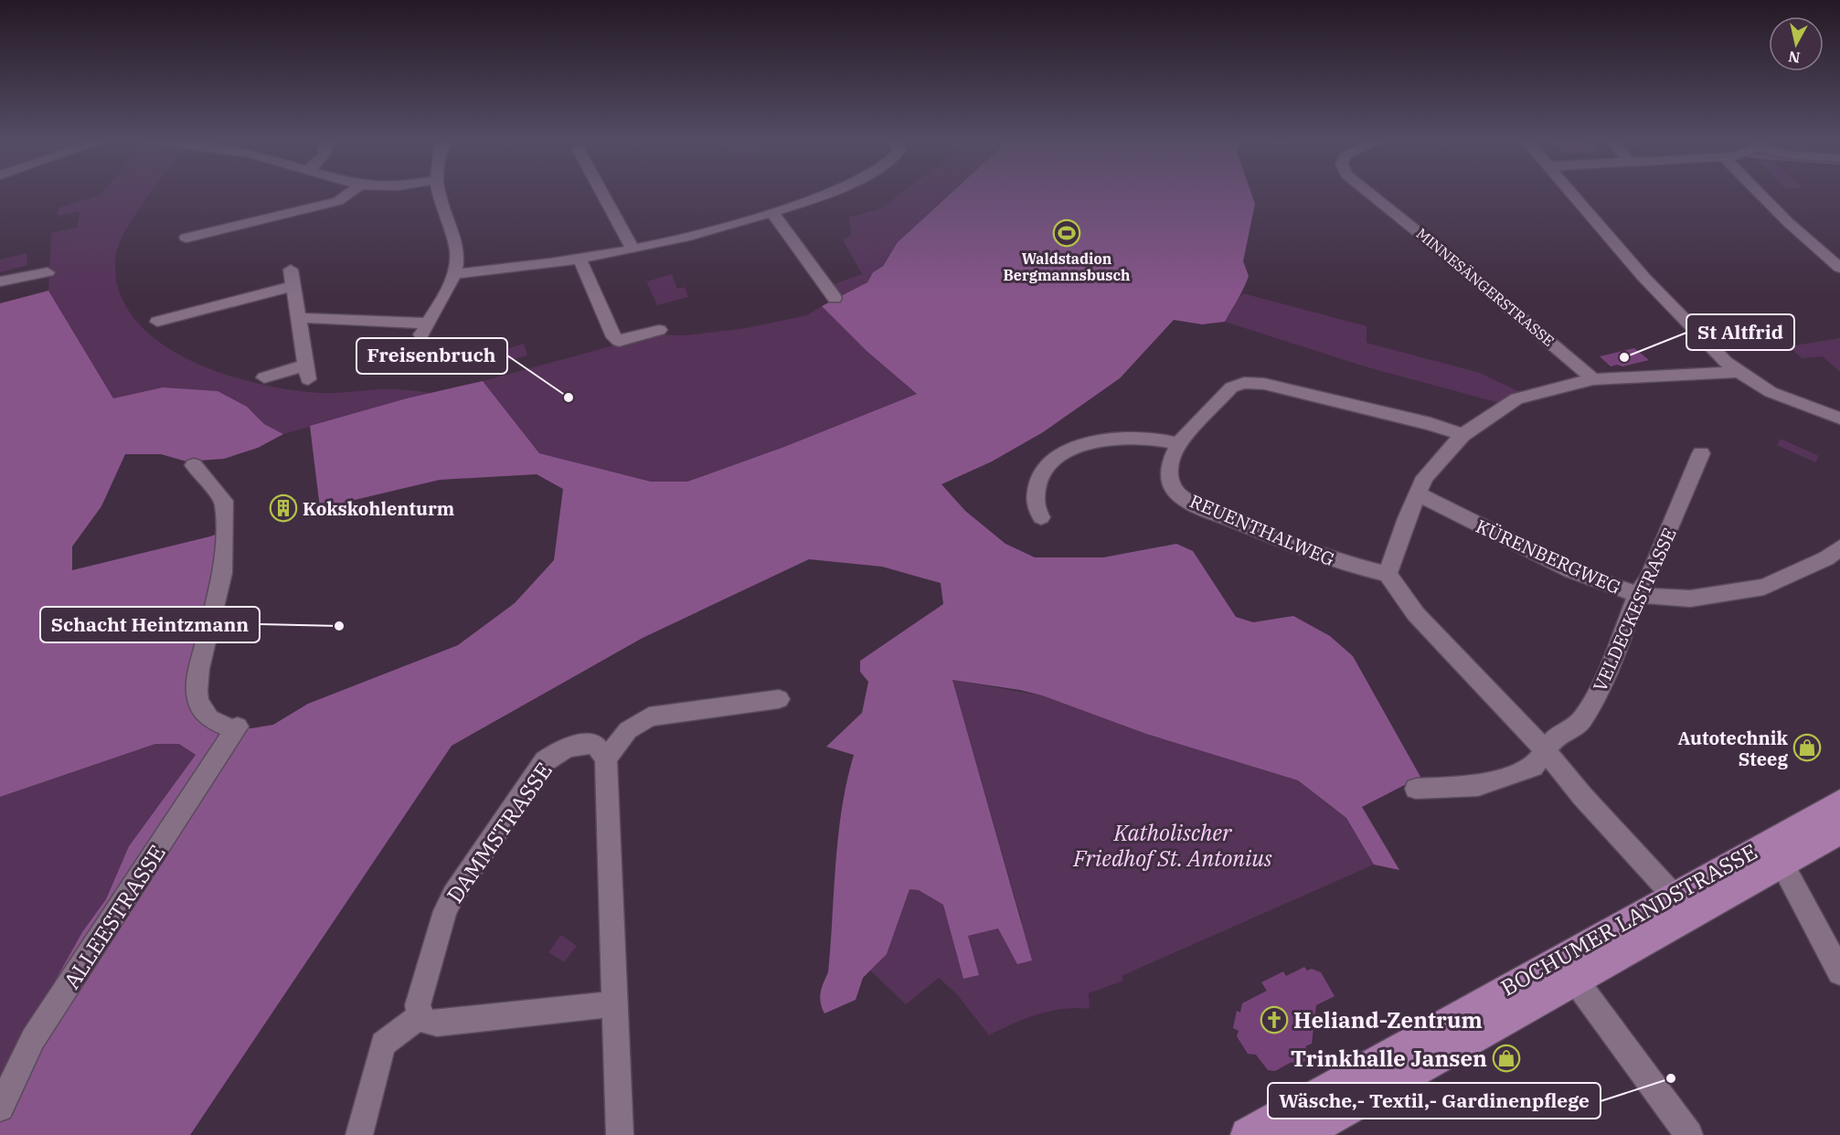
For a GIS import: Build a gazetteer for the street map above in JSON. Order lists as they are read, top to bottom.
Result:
{
  "streets": {
    "main road": ["BOCHUMER LANDSTRASSE"],
    "street": [
      "MINNESÄNGERSTRASSE",
      "REUENTHALWEG",
      "KÜRENBERGWEG",
      "VELDECKESTRASSE",
      "DAMMSTRASSE",
      "ALLEESTRASSE"
    ]
  },
  "crossings": [
    ["KÜRENBERGWEG", "VELDECKESTRASSE"]
  ],
  "parks": ["Katholischer Friedhof St. Antonius"],
  "places": {
    "sports": ["Waldstadion Bergmannsbusch"],
    "other": [
      "St Altfrid",
      "Freisenbruch",
      "Schacht Heintzmann",
      "Wäsche,- Textil,- Gardinenpflege"
    ],
    "building": ["Kokskohlenturm"],
    "shop": ["Autotechnik Steeg", "Trinkhalle Jansen"],
    "church": ["Heliand-Zentrum"]
  },
  "north": "bottom"
}
